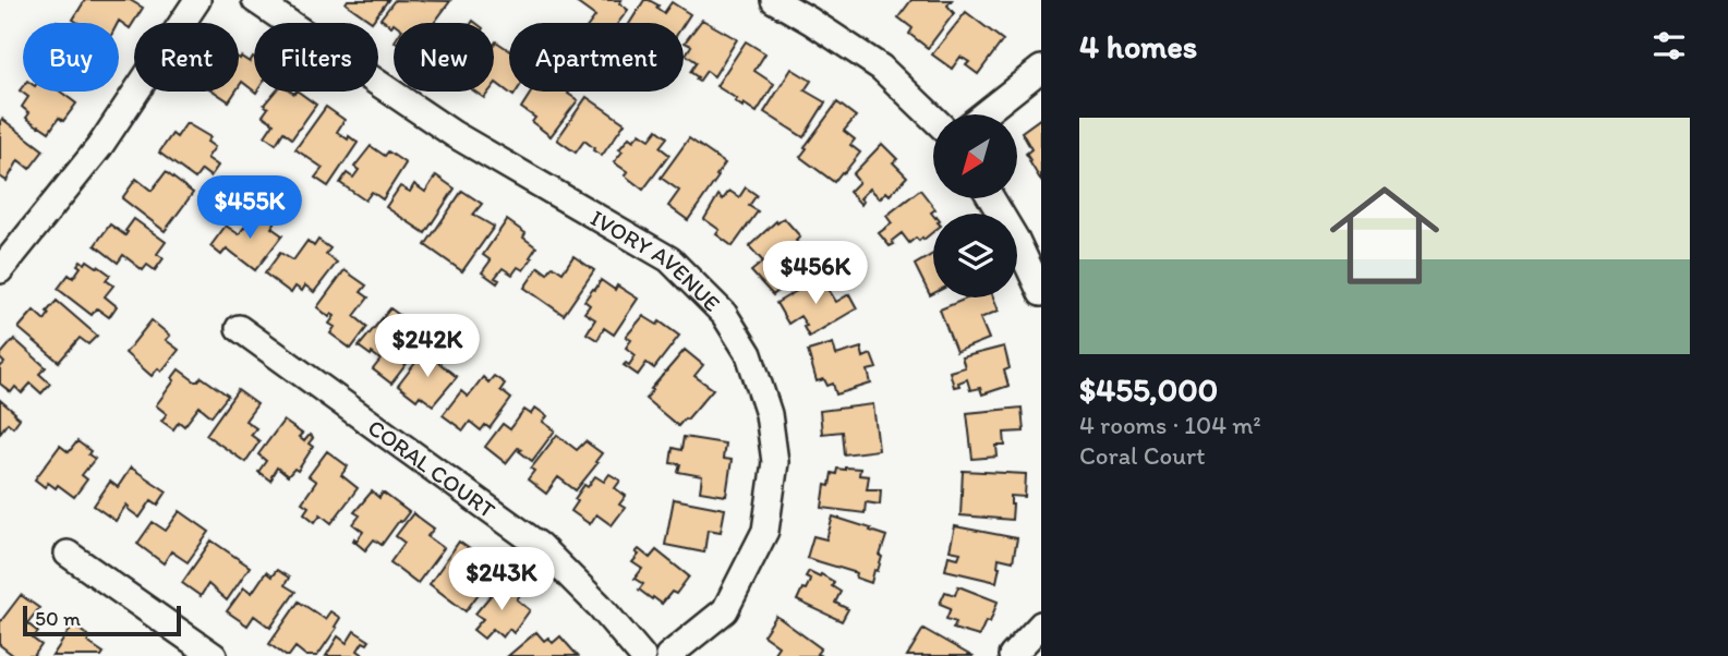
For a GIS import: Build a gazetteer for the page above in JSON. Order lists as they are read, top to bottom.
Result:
{
  "streets": {
    "street": ["IVORY AVENUE", "CORAL COURT"]
  },
  "scale_bar": "50 m",
  "north": "bottom left",
  "page": {
    "heading": "4 homes",
    "chip": [
      "Buy",
      "Rent",
      "Filters",
      "New",
      "Apartment"
    ],
    "list": [
      {
        "name": "$455,000",
        "note": "4 rooms · 104 m² · Coral Court"
      }
    ],
    "price": [
      "$455K",
      "$456K",
      "$242K",
      "$243K"
    ],
    "scale": "50 m"
  }
}
